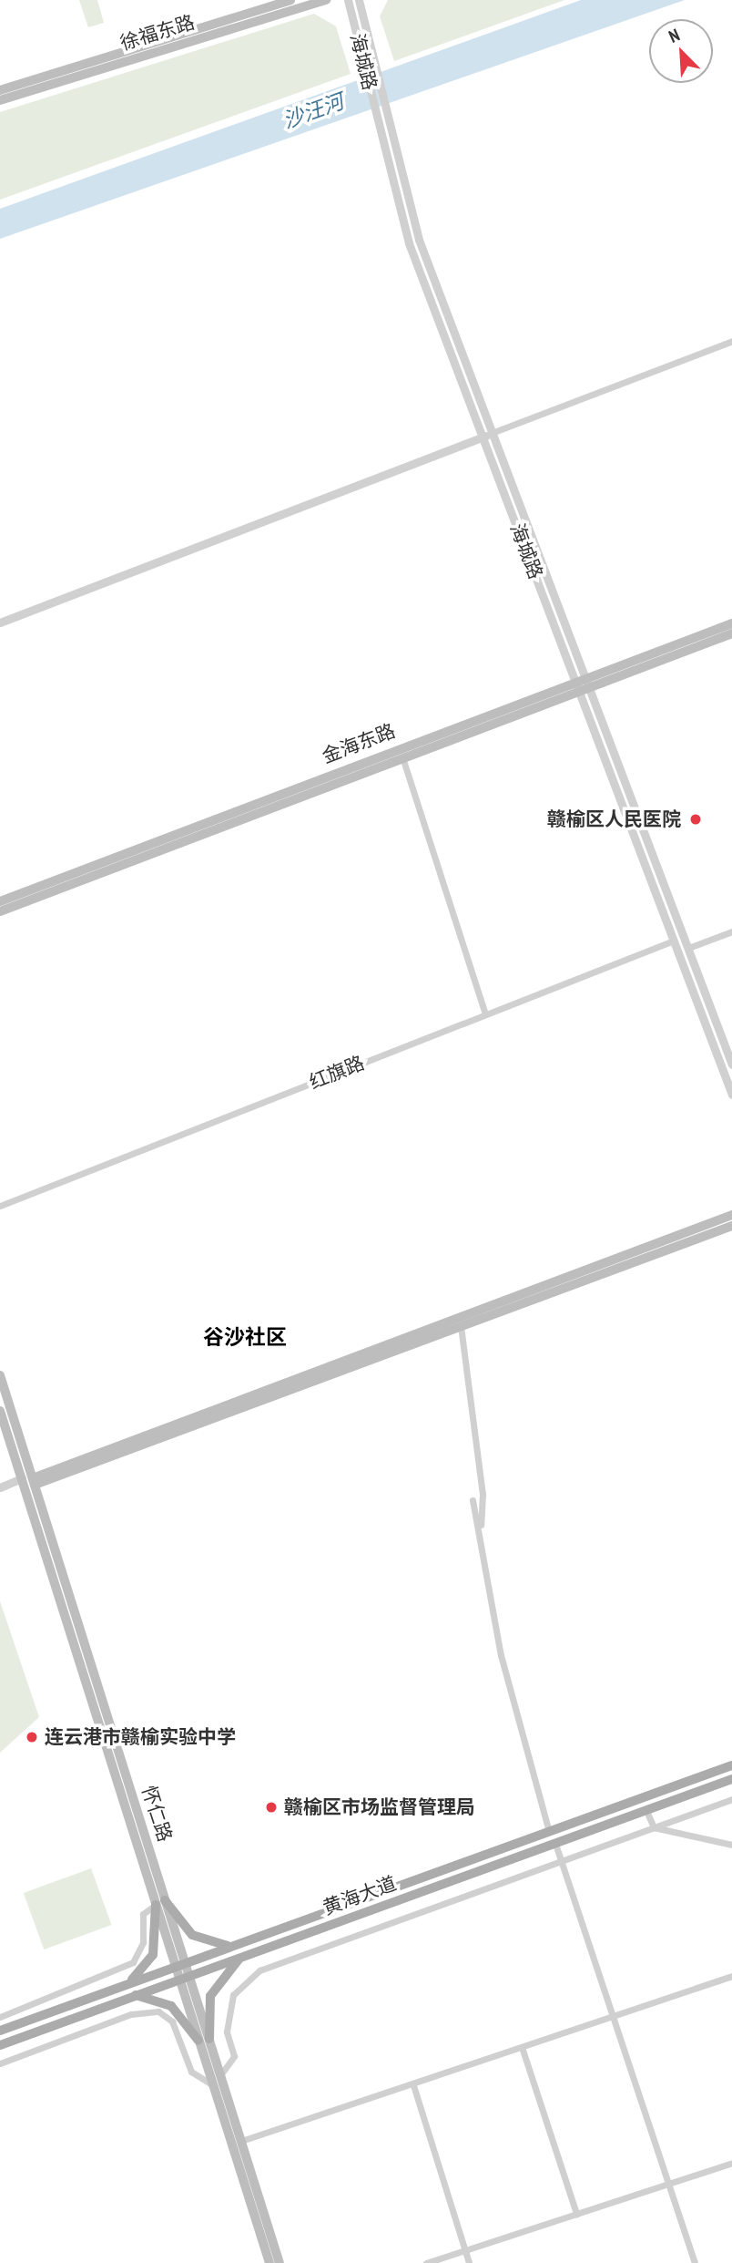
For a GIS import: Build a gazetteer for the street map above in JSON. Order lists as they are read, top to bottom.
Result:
{
  "streets": {
    "main road": [
      "徐福东路",
      "金海东路",
      "怀仁路",
      "黄海大道"
    ],
    "street": ["海城路", "红旗路"]
  },
  "crossings": [
    ["海城路", "金海东路"],
    ["海城路", "红旗路"],
    ["怀仁路", "黄海大道"]
  ],
  "districts": ["谷沙社区"],
  "water": ["沙汪河"],
  "places": ["赣榆区人民医院", "连云港市赣榆实验中学", "赣榆区市场监督管理局"],
  "north": "top left"
}
